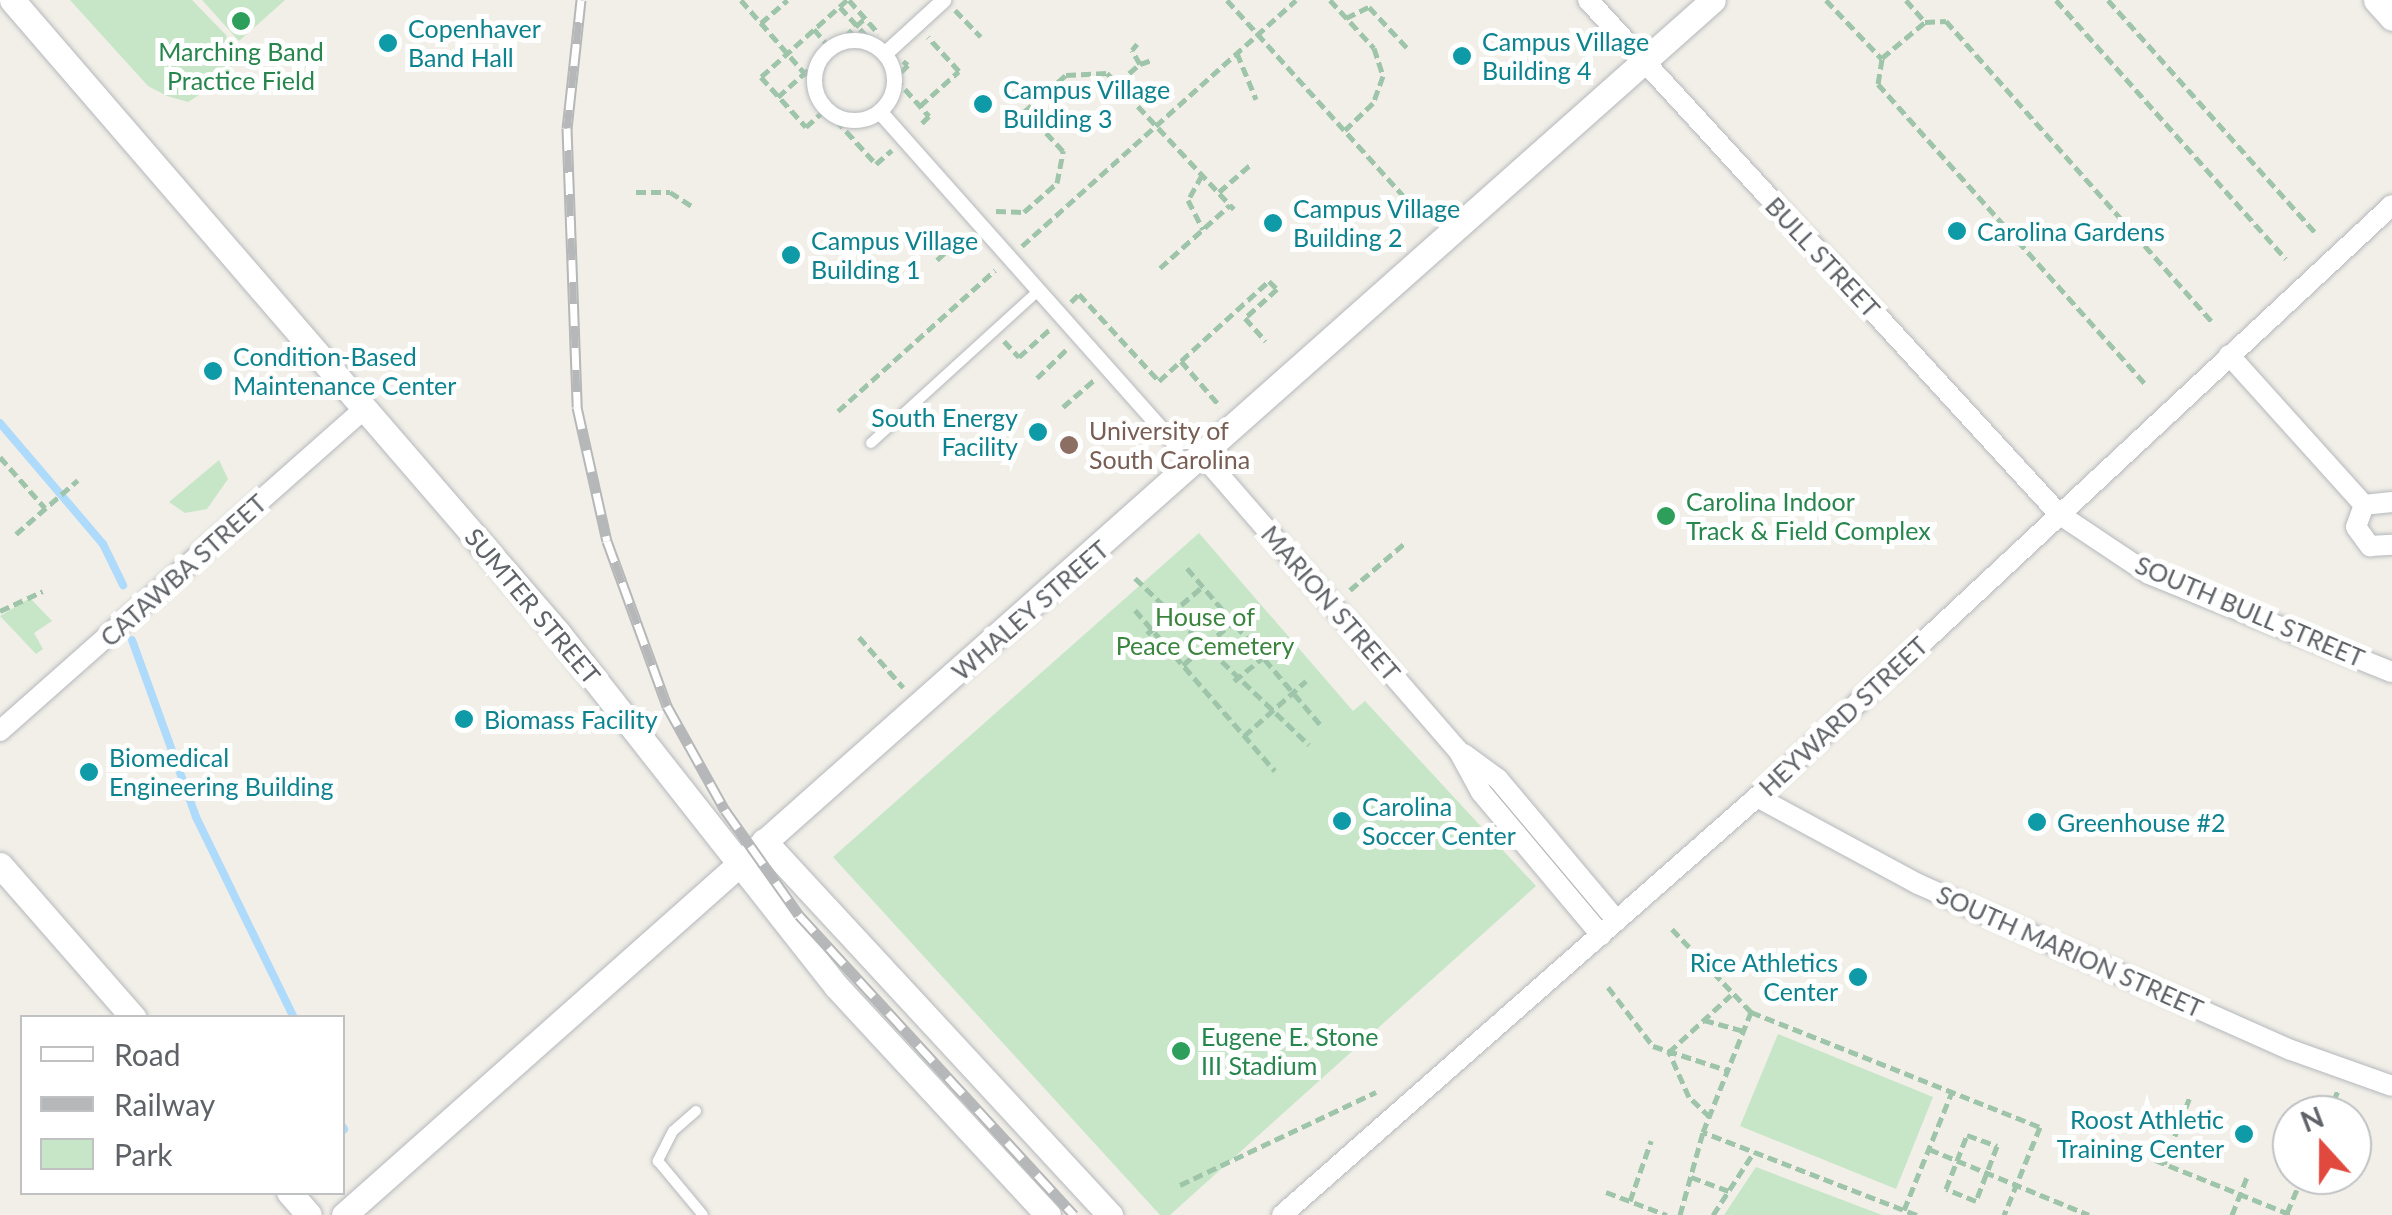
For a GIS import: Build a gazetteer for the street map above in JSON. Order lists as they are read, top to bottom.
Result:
{
  "streets": {
    "street": [
      "BULL STREET",
      "CATAWBA STREET",
      "MARION STREET",
      "SUMTER STREET",
      "WHALEY STREET",
      "SOUTH BULL STREET",
      "HEYWARD STREET",
      "SOUTH MARION STREET"
    ]
  },
  "crossings": [
    ["BULL STREET", "WHALEY STREET"],
    ["BULL STREET", "SOUTH BULL STREET"],
    ["BULL STREET", "HEYWARD STREET"],
    ["CATAWBA STREET", "SUMTER STREET"],
    ["MARION STREET", "WHALEY STREET"],
    ["MARION STREET", "HEYWARD STREET"],
    ["SUMTER STREET", "WHALEY STREET"],
    ["SOUTH BULL STREET", "HEYWARD STREET"],
    ["HEYWARD STREET", "SOUTH MARION STREET"]
  ],
  "parks": ["House of Peace Cemetery"],
  "places": [
    "Marching Band Practice Field",
    "Copenhaver Band Hall",
    "Campus Village Building 4",
    "Campus Village Building 3",
    "Campus Village Building 2",
    "Carolina Gardens",
    "Campus Village Building 1",
    "Condition-Based Maintenance Center",
    "South Energy Facility",
    "University of South Carolina",
    "Carolina Indoor Track & Field Complex",
    "Biomass Facility",
    "Biomedical Engineering Building",
    "Carolina Soccer Center",
    "Greenhouse #2",
    "Rice Athletics Center",
    "Eugene E. Stone III Stadium",
    "Roost Athletic Training Center"
  ],
  "legend": ["Road", "Railway", "Park"],
  "north": "top"
}
